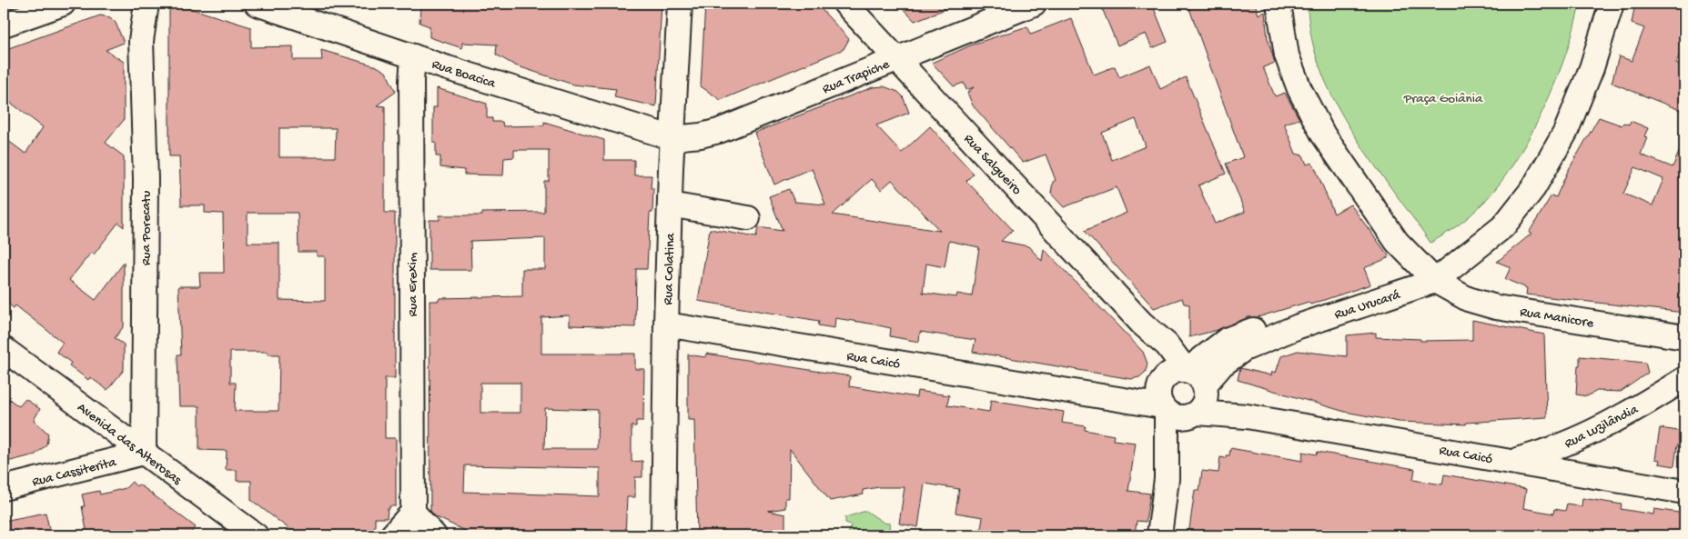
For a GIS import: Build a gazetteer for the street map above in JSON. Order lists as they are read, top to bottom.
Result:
{
  "streets": {
    "street": [
      "Rua Boacica",
      "Rua Trapiche",
      "Rua Salgueiro",
      "Rua Porecatu",
      "Rua Colatina",
      "Rua Erexim",
      "Rua Urucará",
      "Rua Manicore",
      "Rua Caicó",
      "Rua Luzilândia",
      "Avenida das Alterosas",
      "Rua Cassiterita"
    ]
  },
  "crossings": [
    ["Rua Boacica", "Rua Trapiche"],
    ["Rua Boacica", "Rua Colatina"],
    ["Rua Boacica", "Rua Erexim"],
    ["Rua Trapiche", "Rua Salgueiro"],
    ["Rua Trapiche", "Rua Colatina"],
    ["Rua Salgueiro", "Rua Urucará"],
    ["Rua Salgueiro", "Rua Caicó"],
    ["Rua Porecatu", "Avenida das Alterosas"],
    ["Rua Porecatu", "Rua Cassiterita"],
    ["Rua Colatina", "Rua Caicó"],
    ["Rua Urucará", "Rua Manicore"],
    ["Rua Urucará", "Rua Caicó"],
    ["Rua Caicó", "Rua Luzilândia"],
    ["Avenida das Alterosas", "Rua Cassiterita"]
  ],
  "parks": ["Praça Goiânia"]
}
